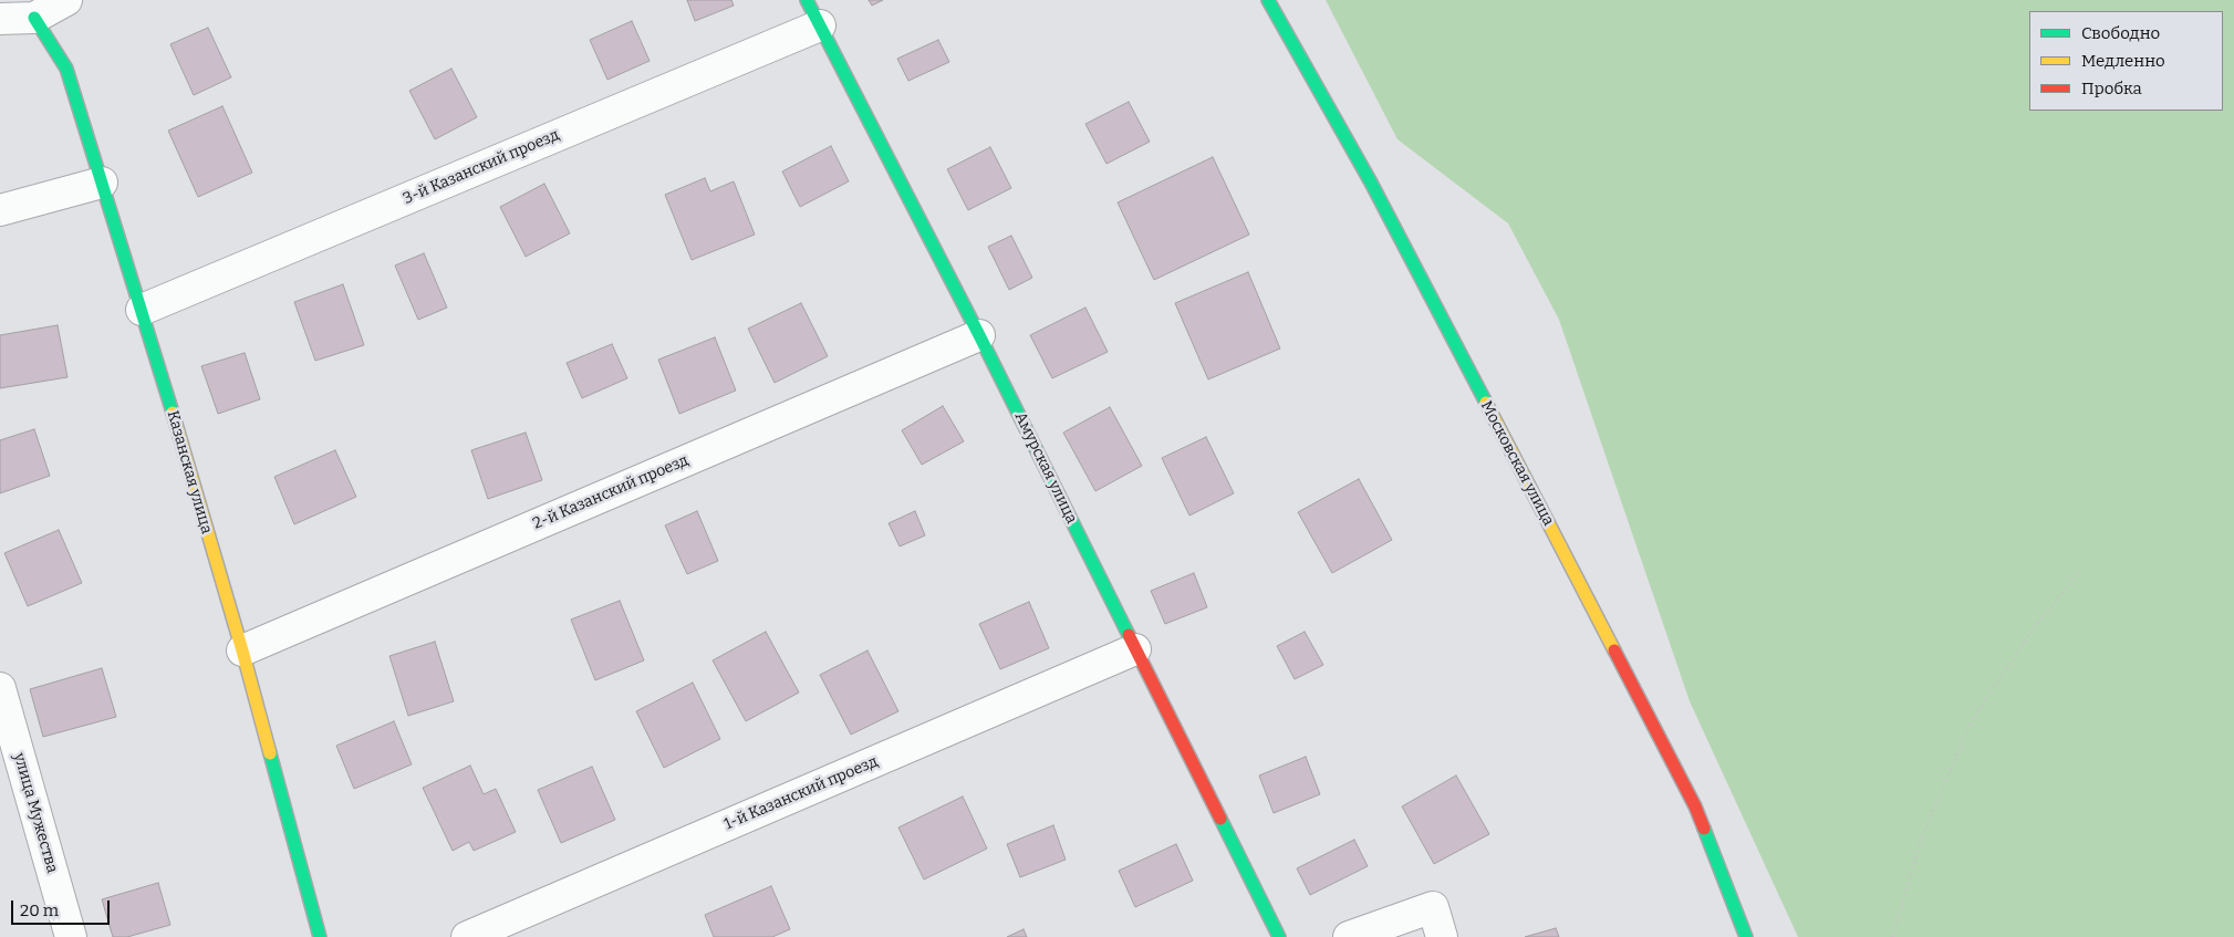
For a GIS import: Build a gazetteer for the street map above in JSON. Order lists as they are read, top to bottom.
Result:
{
  "streets": {
    "street": [
      "3-й Казанский проезд",
      "Московская улица",
      "Амурская улица",
      "Казанская улица",
      "2-й Казанский проезд",
      "1-й Казанский проезд",
      "улица Мужества"
    ]
  },
  "crossings": [
    ["3-й Казанский проезд", "Амурская улица"],
    ["3-й Казанский проезд", "Казанская улица"],
    ["Амурская улица", "2-й Казанский проезд"],
    ["Амурская улица", "1-й Казанский проезд"],
    ["Казанская улица", "2-й Казанский проезд"]
  ],
  "legend": ["Свободно", "Медленно", "Пробка"],
  "scale_bar": "20 m"
}
